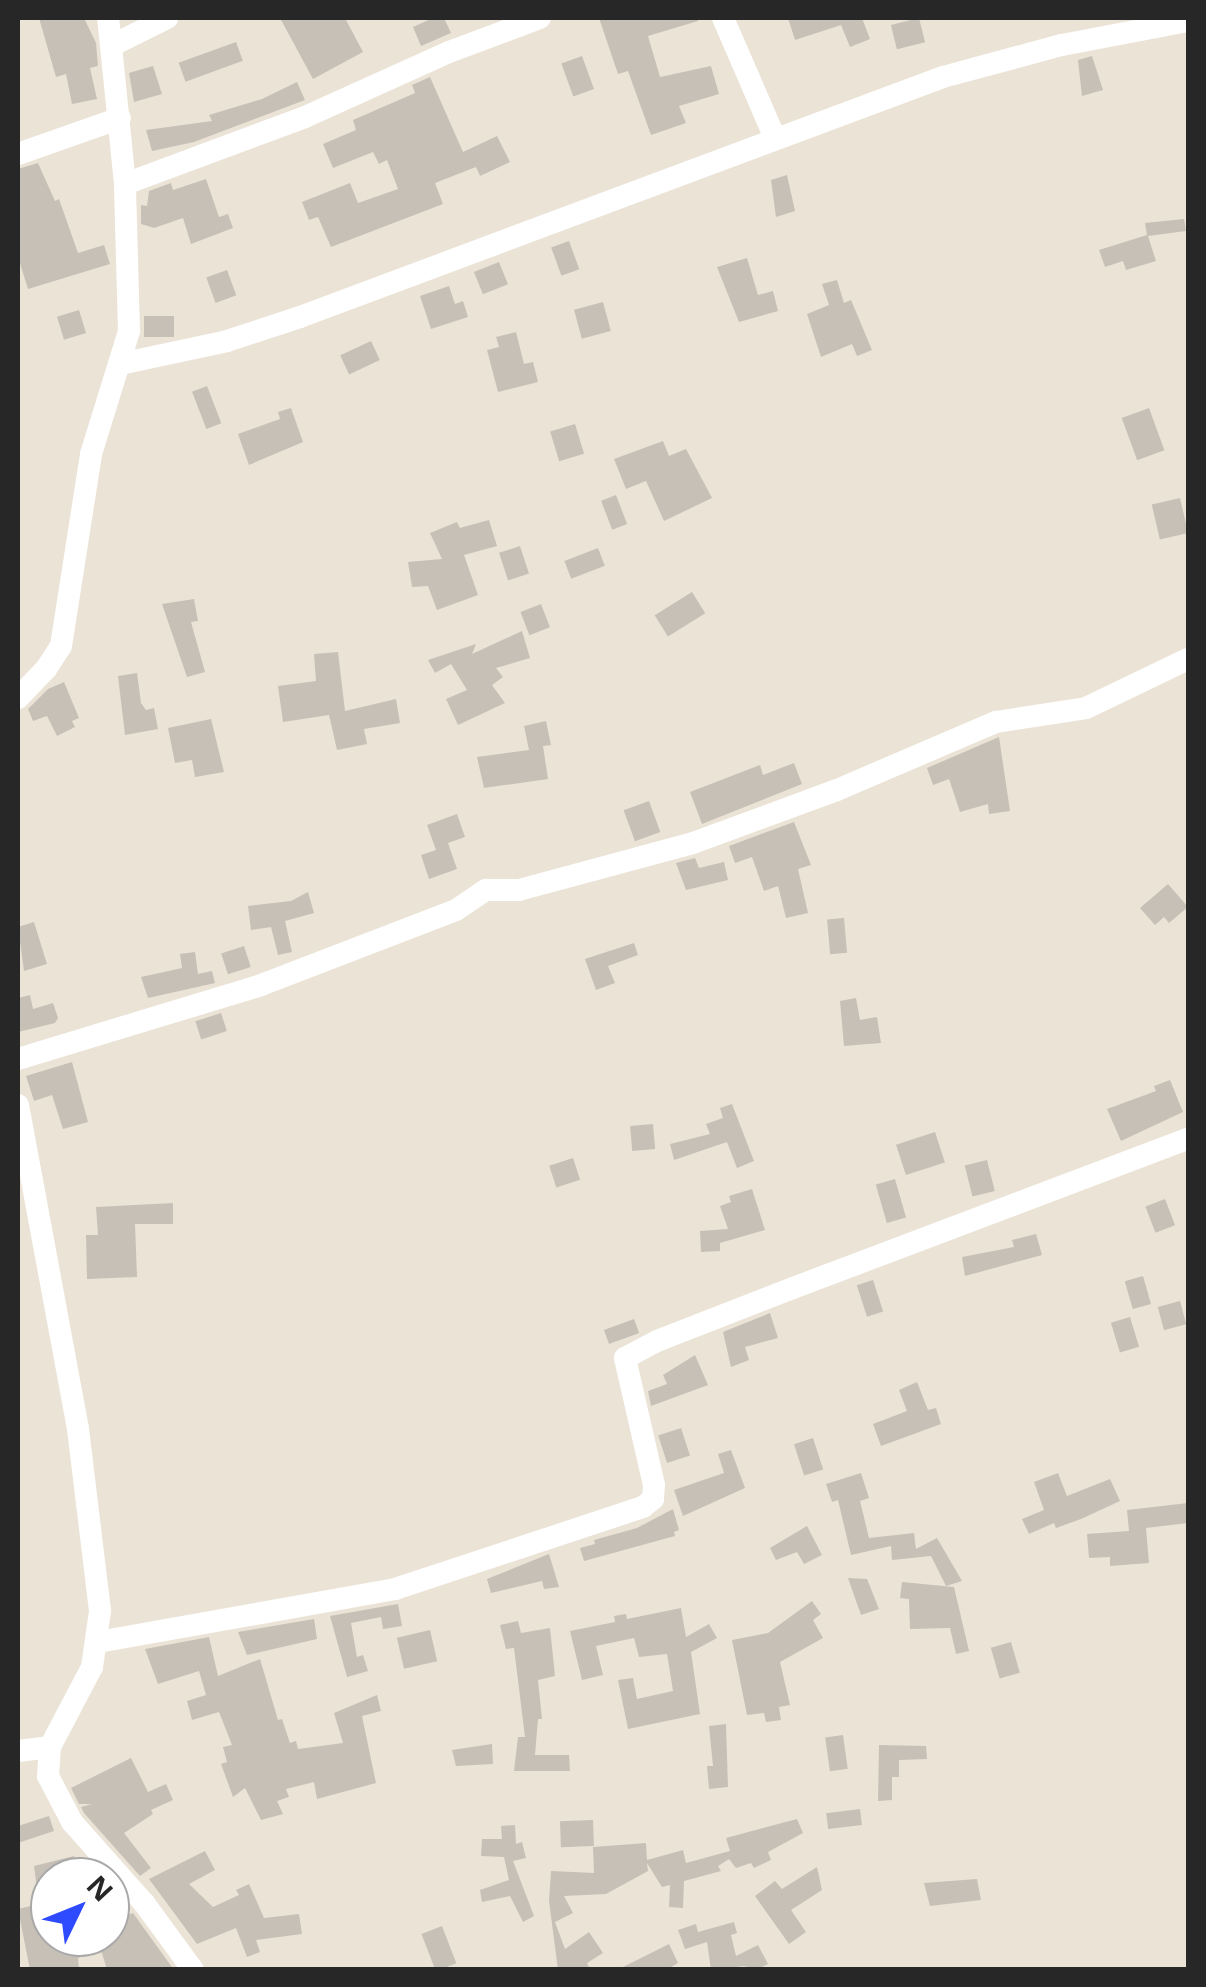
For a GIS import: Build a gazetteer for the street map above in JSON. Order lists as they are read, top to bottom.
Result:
{
  "north": "top right"
}
